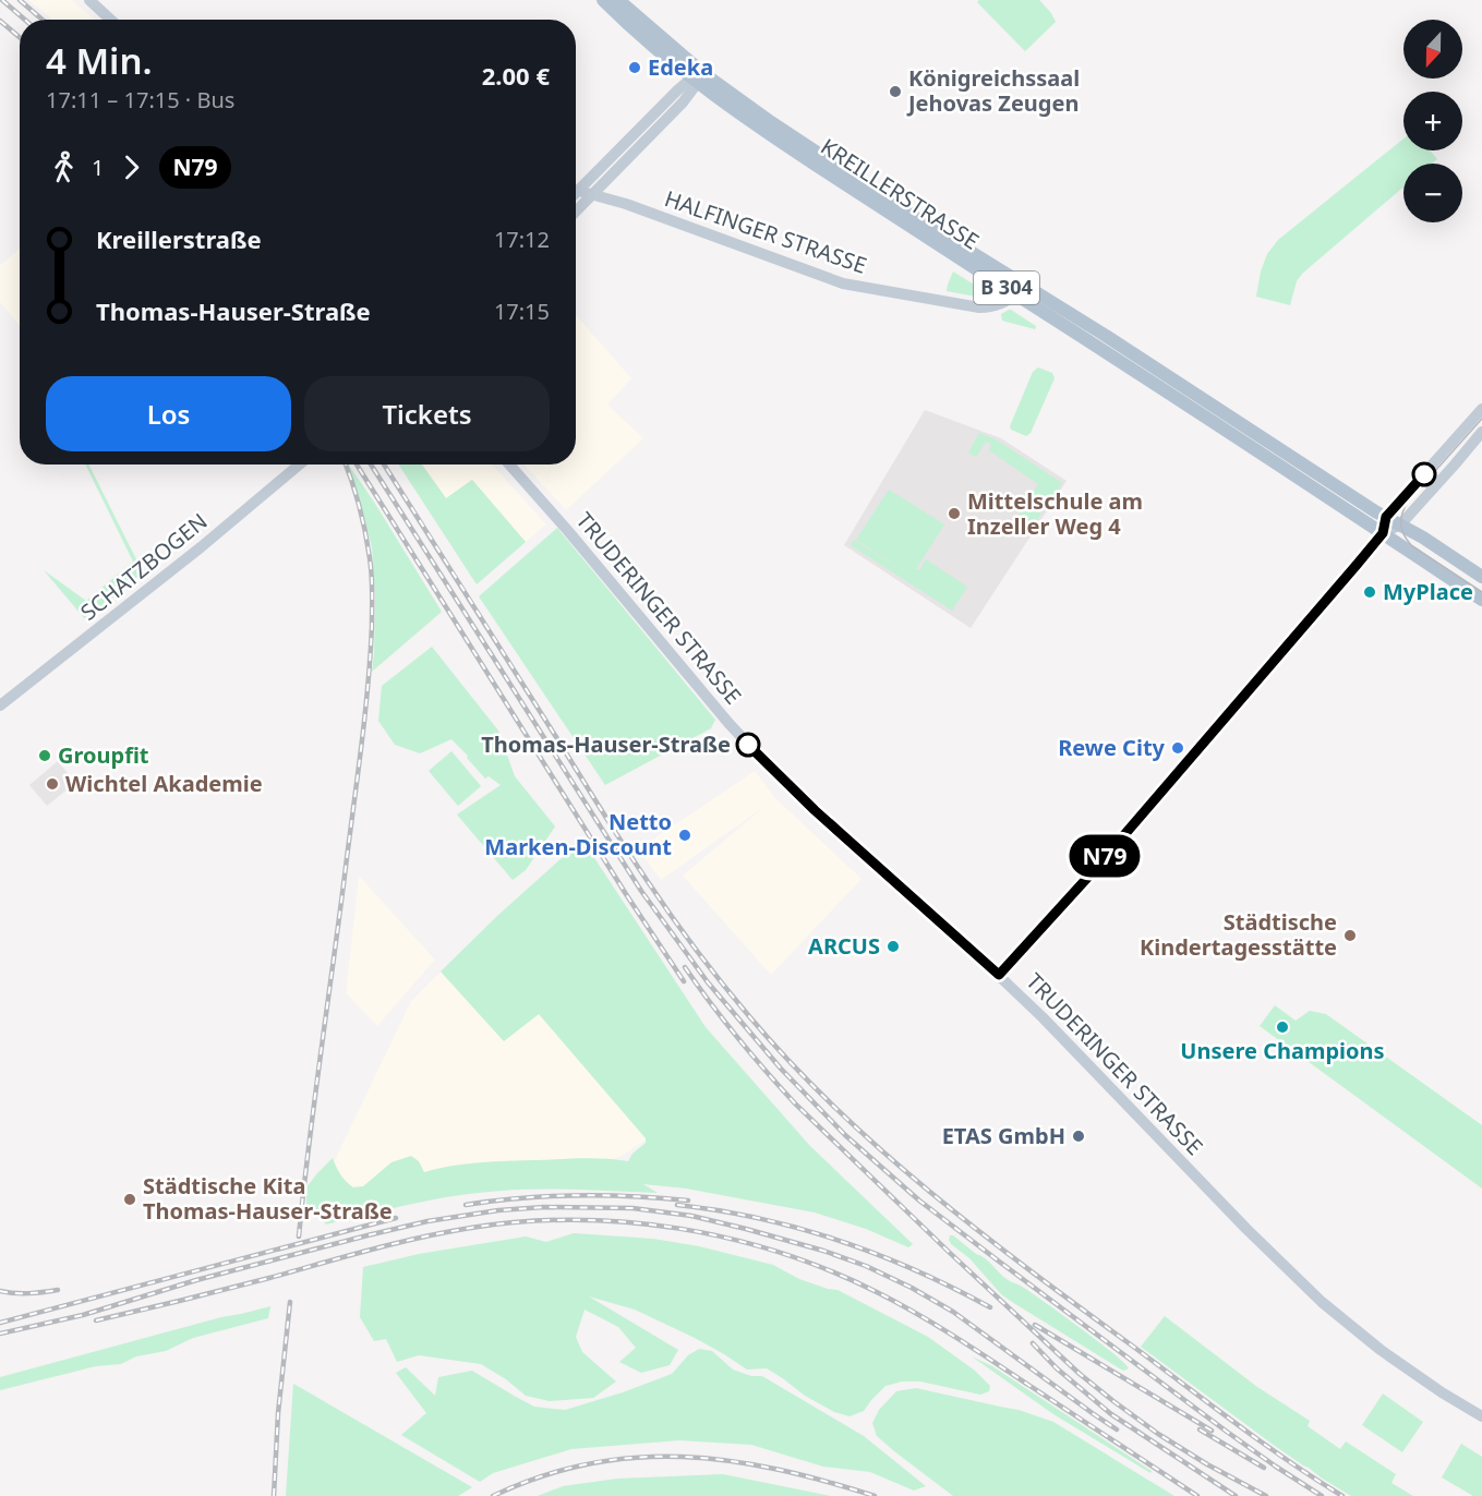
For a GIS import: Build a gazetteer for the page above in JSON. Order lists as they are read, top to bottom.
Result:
{
  "streets": {
    "main road": ["KREILLERSTRASSE", "B 304"],
    "street": ["HALFINGER STRASSE", "SCHATZBOGEN", "TRUDERINGER STRASSE"]
  },
  "crossings": [
    ["KREILLERSTRASSE", "HALFINGER STRASSE"]
  ],
  "places": [
    "Edeka",
    "Königreichssaal Jehovas Zeugen",
    "Mittelschule am Inzeller Weg 4",
    "MyPlace",
    "Thomas-Hauser-Straße",
    "Rewe City",
    "Groupfit",
    "Wichtel Akademie",
    "Netto Marken-Discount",
    "Städtische Kindertagesstätte",
    "ARCUS",
    "Unsere Champions",
    "ETAS GmbH",
    "Städtische Kita Thomas-Hauser-Straße"
  ],
  "lines": ["bus line N79"],
  "north": "bottom",
  "page": {
    "on_map": "N79",
    "map_buttons": ["+", "−"],
    "heading": ["4 Min.", "17:11 – 17:15 · Bus", "2.00 €"],
    "legs": ["1", "N79"],
    "list": [
      {
        "name": "Kreillerstraße",
        "value": "17:12"
      },
      {
        "name": "Thomas-Hauser-Straße",
        "value": "17:15"
      }
    ],
    "buttons": ["Los", "Tickets"]
  }
}
